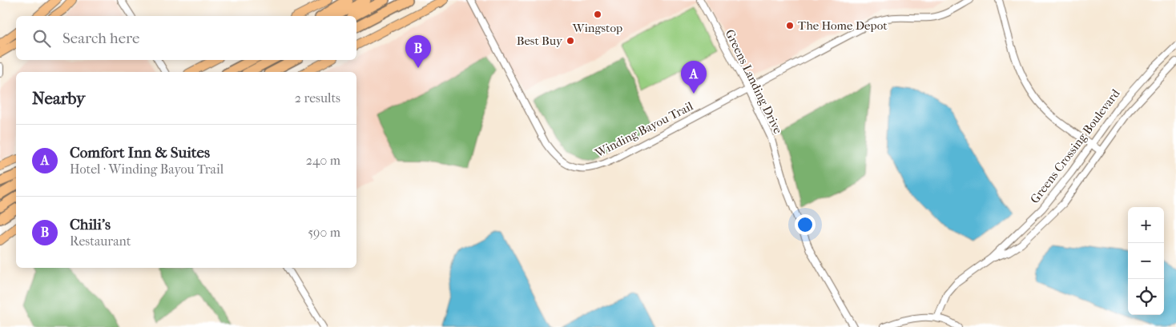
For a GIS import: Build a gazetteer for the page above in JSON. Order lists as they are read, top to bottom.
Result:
{
  "streets": {
    "street": ["Greens Landing Drive", "Winding Bayou Trail", "Greens Crossing Boulevard"]
  },
  "crossings": [
    ["Greens Landing Drive", "Winding Bayou Trail"]
  ],
  "places": ["Wingstop", "The Home Depot", "Best Buy"],
  "page": {
    "search": "Search here",
    "pins": ["B", "A"],
    "heading": ["Nearby", "2 results"],
    "list": [
      {
        "mark": "A",
        "name": "Comfort Inn & Suites",
        "note": "Hotel · Winding Bayou Trail",
        "value": "240 m"
      },
      {
        "mark": "B",
        "name": "Chili's",
        "note": "Restaurant",
        "value": "590 m"
      }
    ],
    "map_buttons": ["+", "−"]
  }
}
